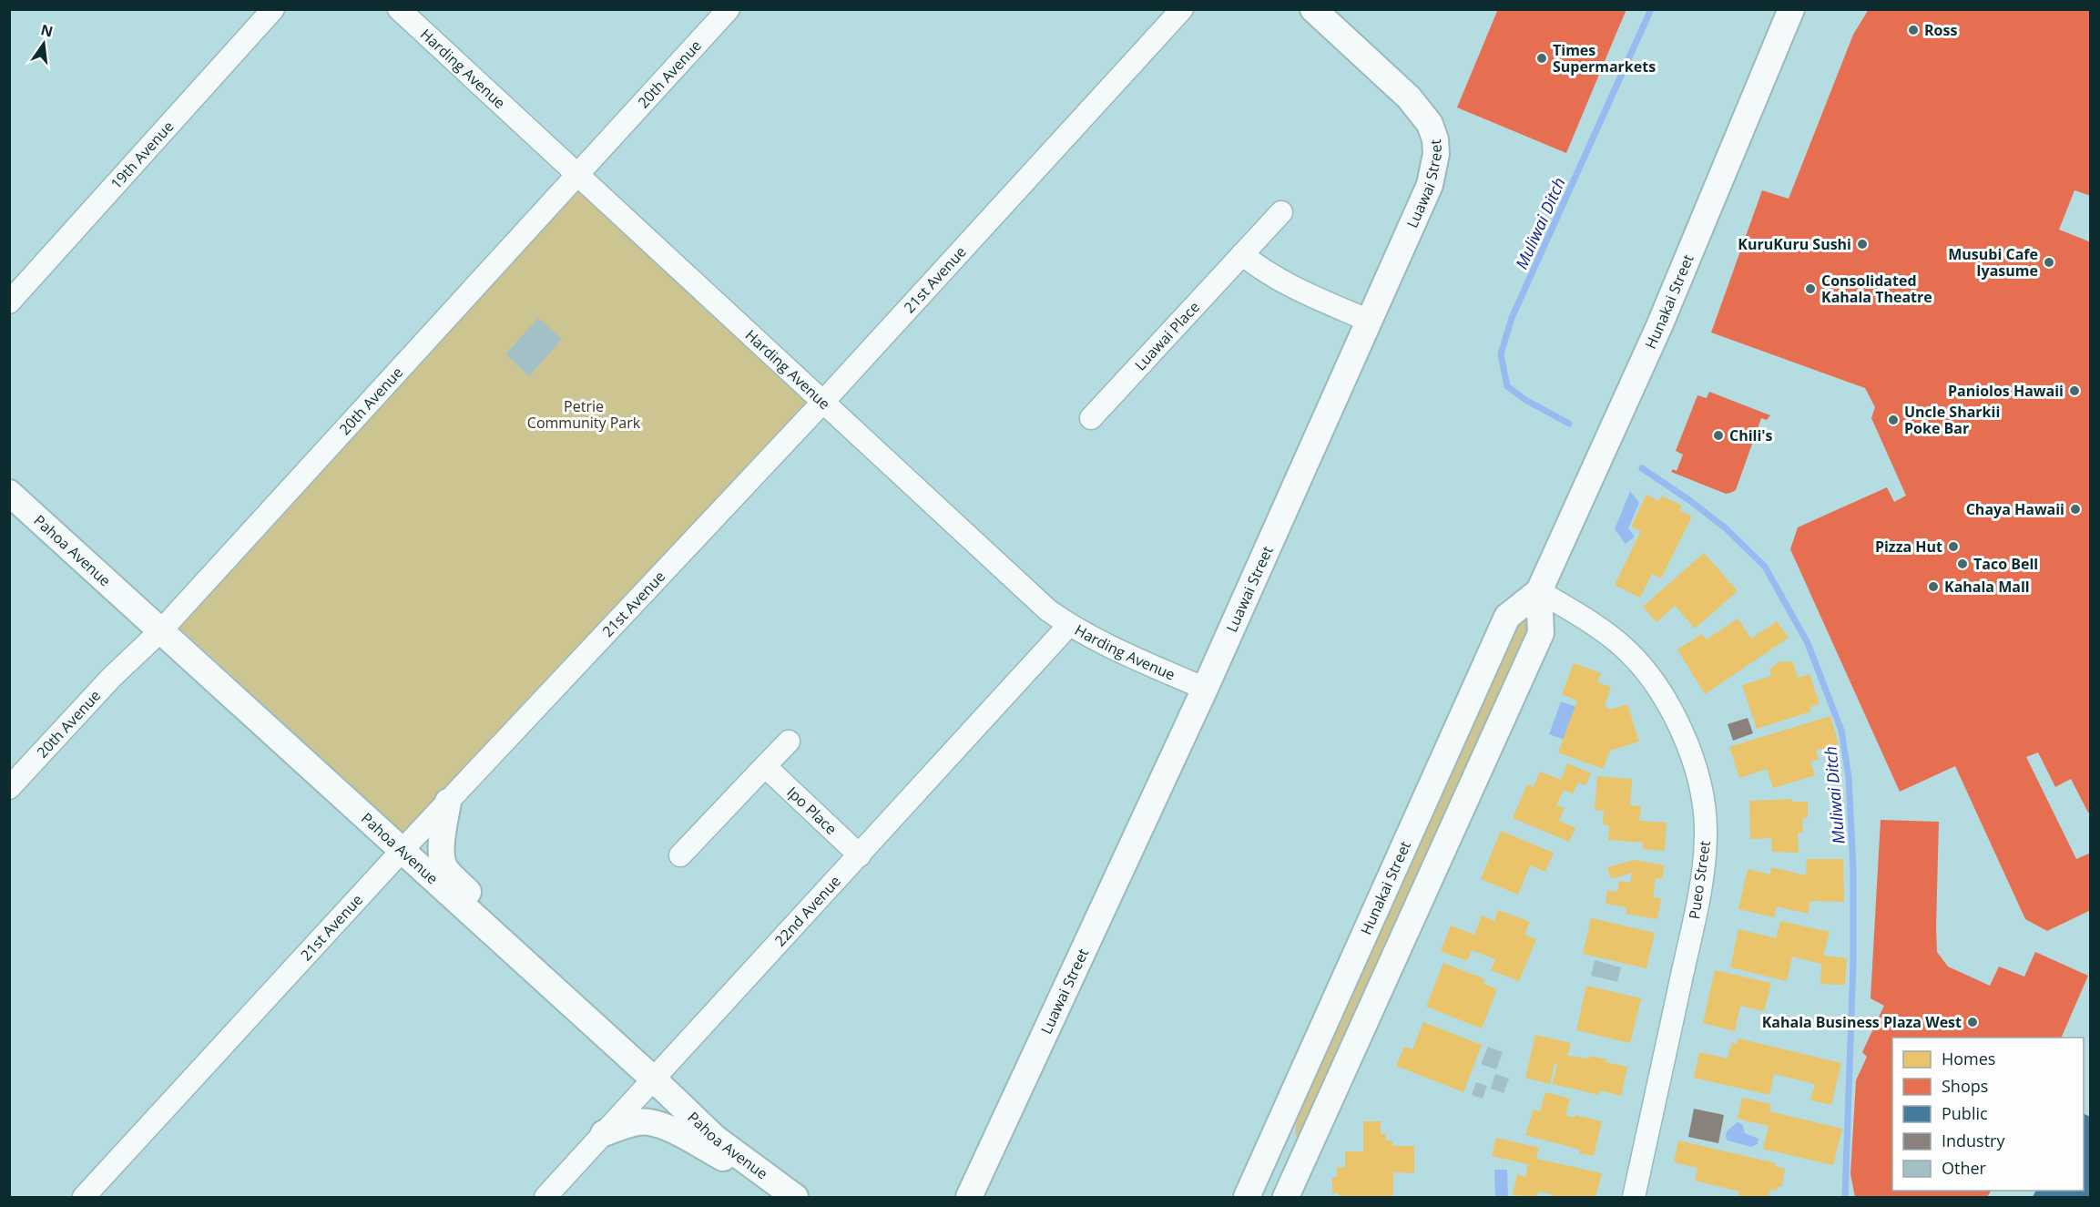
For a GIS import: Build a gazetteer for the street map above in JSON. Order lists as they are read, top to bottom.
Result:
{
  "streets": {
    "street": [
      "Harding Avenue",
      "20th Avenue",
      "19th Avenue",
      "Luawai Street",
      "21st Avenue",
      "Hunakai Street",
      "Luawai Place",
      "Pahoa Avenue",
      "Ipo Place",
      "Pueo Street",
      "22nd Avenue"
    ]
  },
  "crossings": [
    ["Harding Avenue", "20th Avenue"],
    ["Harding Avenue", "Luawai Street"],
    ["Harding Avenue", "21st Avenue"],
    ["Harding Avenue", "22nd Avenue"],
    ["20th Avenue", "Pahoa Avenue"],
    ["21st Avenue", "Pahoa Avenue"],
    ["Hunakai Street", "Pueo Street"],
    ["Pahoa Avenue", "22nd Avenue"],
    ["Ipo Place", "22nd Avenue"]
  ],
  "water": ["Muliwai Ditch"],
  "parks": ["Petrie Community Park"],
  "places": [
    "Ross",
    "Times Supermarkets",
    "KuruKuru Sushi",
    "Musubi Cafe Iyasume",
    "Consolidated Kahala Theatre",
    "Paniolos Hawaii",
    "Uncle Sharkii Poke Bar",
    "Chili's",
    "Chaya Hawaii",
    "Pizza Hut",
    "Taco Bell",
    "Kahala Mall",
    "Kahala Business Plaza West"
  ],
  "legend": [
    "Homes",
    "Shops",
    "Public",
    "Industry",
    "Other"
  ],
  "north": "top"
}
